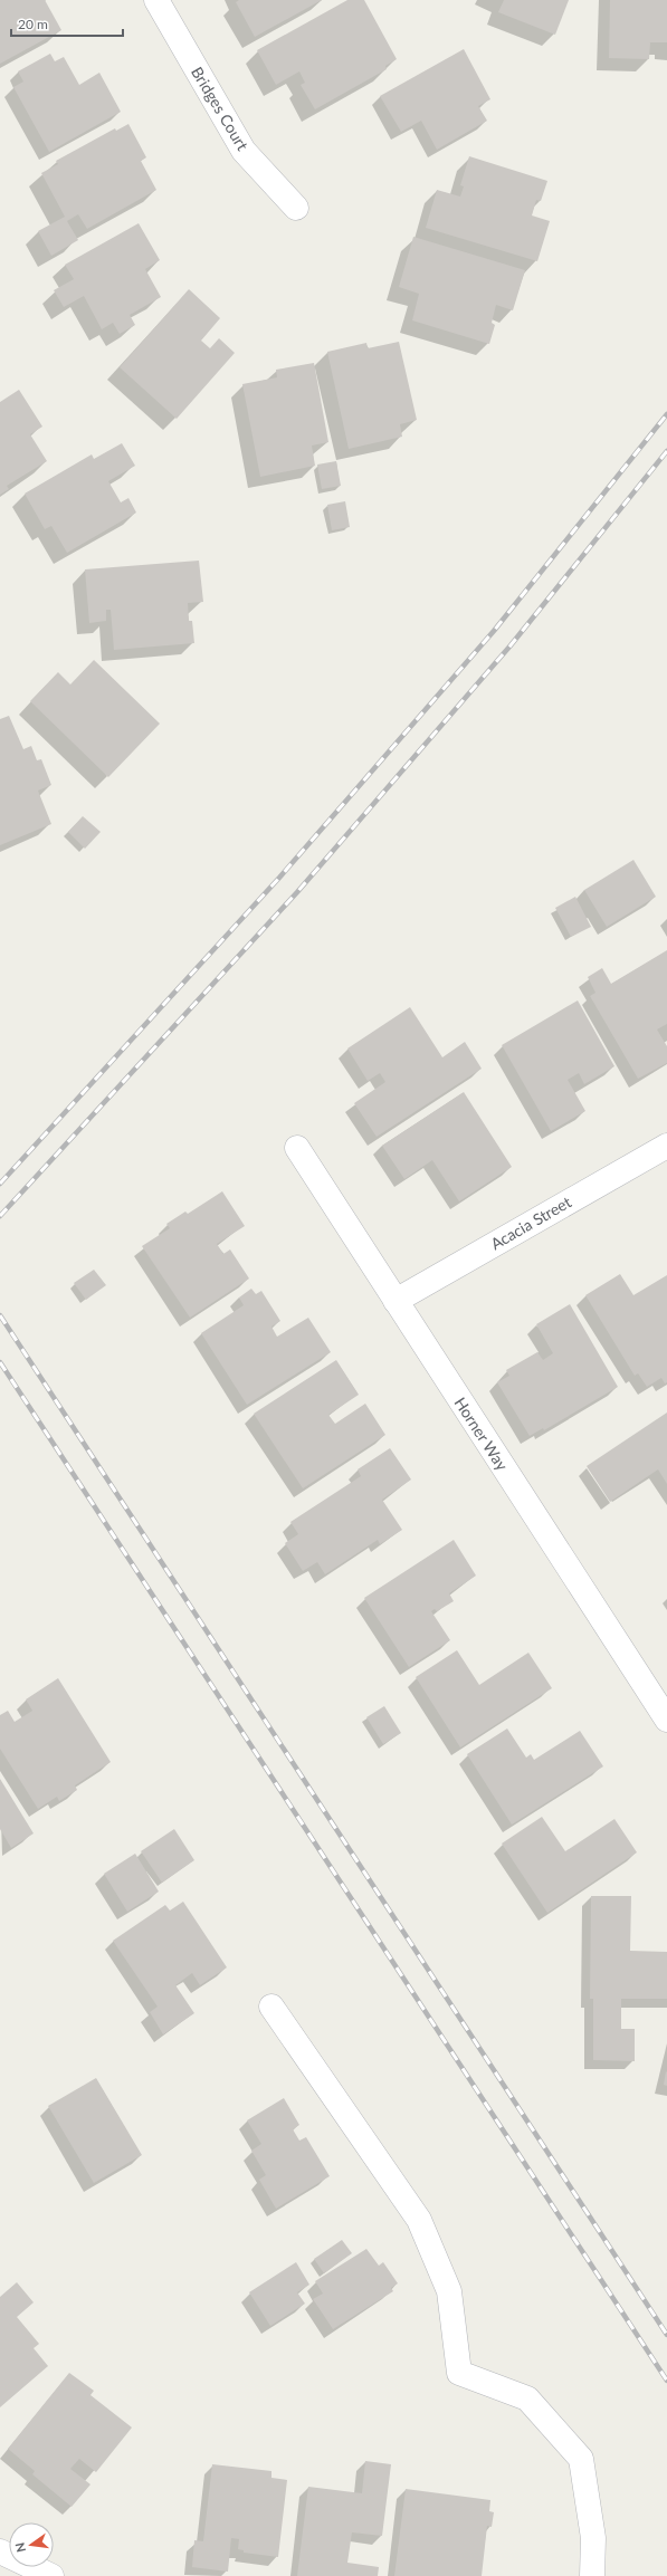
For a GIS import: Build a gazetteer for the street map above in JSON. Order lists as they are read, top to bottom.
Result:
{
  "streets": {
    "street": ["Bridges Court", "Acacia Street", "Horner Way"]
  },
  "crossings": [
    ["Acacia Street", "Horner Way"]
  ],
  "scale_bar": "20 m",
  "north": "left"
}
